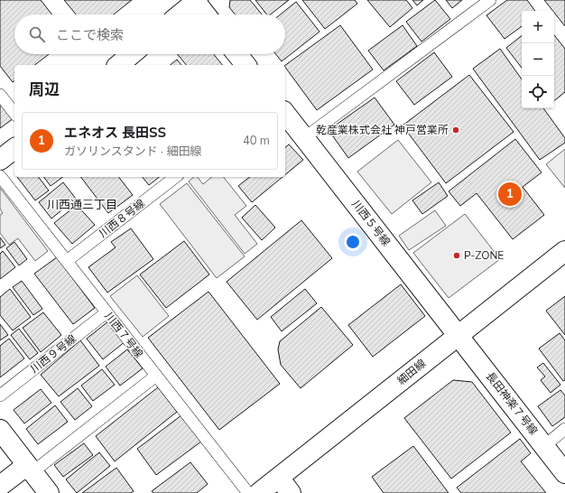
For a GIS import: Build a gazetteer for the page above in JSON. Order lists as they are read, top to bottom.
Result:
{
  "streets": {
    "street": ["川西５号線", "細田線", "長田神楽７号線"],
    "lane": ["川西８号線", "川西７号線", "川西９号線"]
  },
  "crossings": [
    ["川西８号線", "川西７号線"],
    ["川西５号線", "細田線"],
    ["川西５号線", "長田神楽７号線"],
    ["川西７号線", "川西９号線"],
    ["細田線", "長田神楽７号線"]
  ],
  "districts": ["川西通三丁目"],
  "places": ["乾産業株式会社 神戸営業所", "P-ZONE"],
  "page": {
    "map_buttons": ["+", "−"],
    "search": "ここで検索",
    "heading": "周辺",
    "list": [
      {
        "mark": "1",
        "name": "エネオス 長田SS",
        "note": "ガソリンスタンド · 細田線",
        "value": "40 m"
      }
    ],
    "pins": "1"
  }
}
